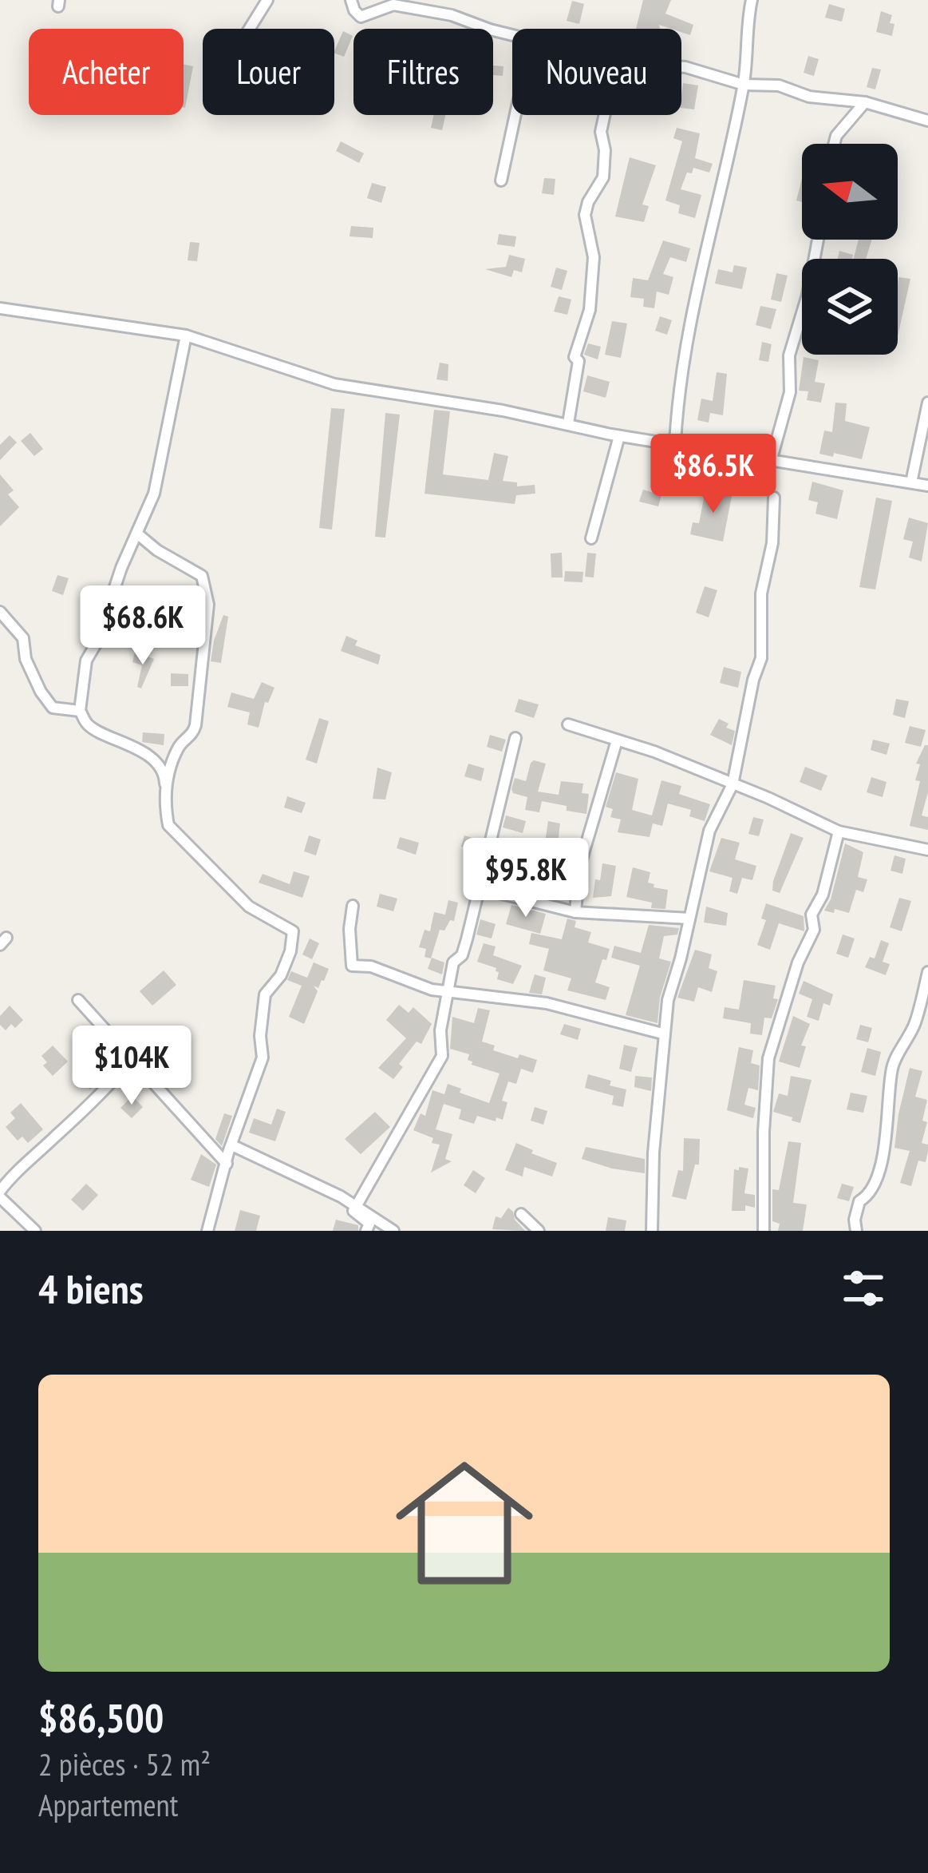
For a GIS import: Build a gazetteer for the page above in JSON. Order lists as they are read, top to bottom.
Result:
{
  "north": "left",
  "page": {
    "chip": [
      "Acheter",
      "Louer",
      "Filtres",
      "Nouveau"
    ],
    "price": [
      "$86.5K",
      "$68.6K",
      "$95.8K",
      "$104K"
    ],
    "heading": "4 biens",
    "list": [
      {
        "name": "$86,500",
        "note": "2 pièces · 52 m² · Appartement"
      }
    ]
  }
}
